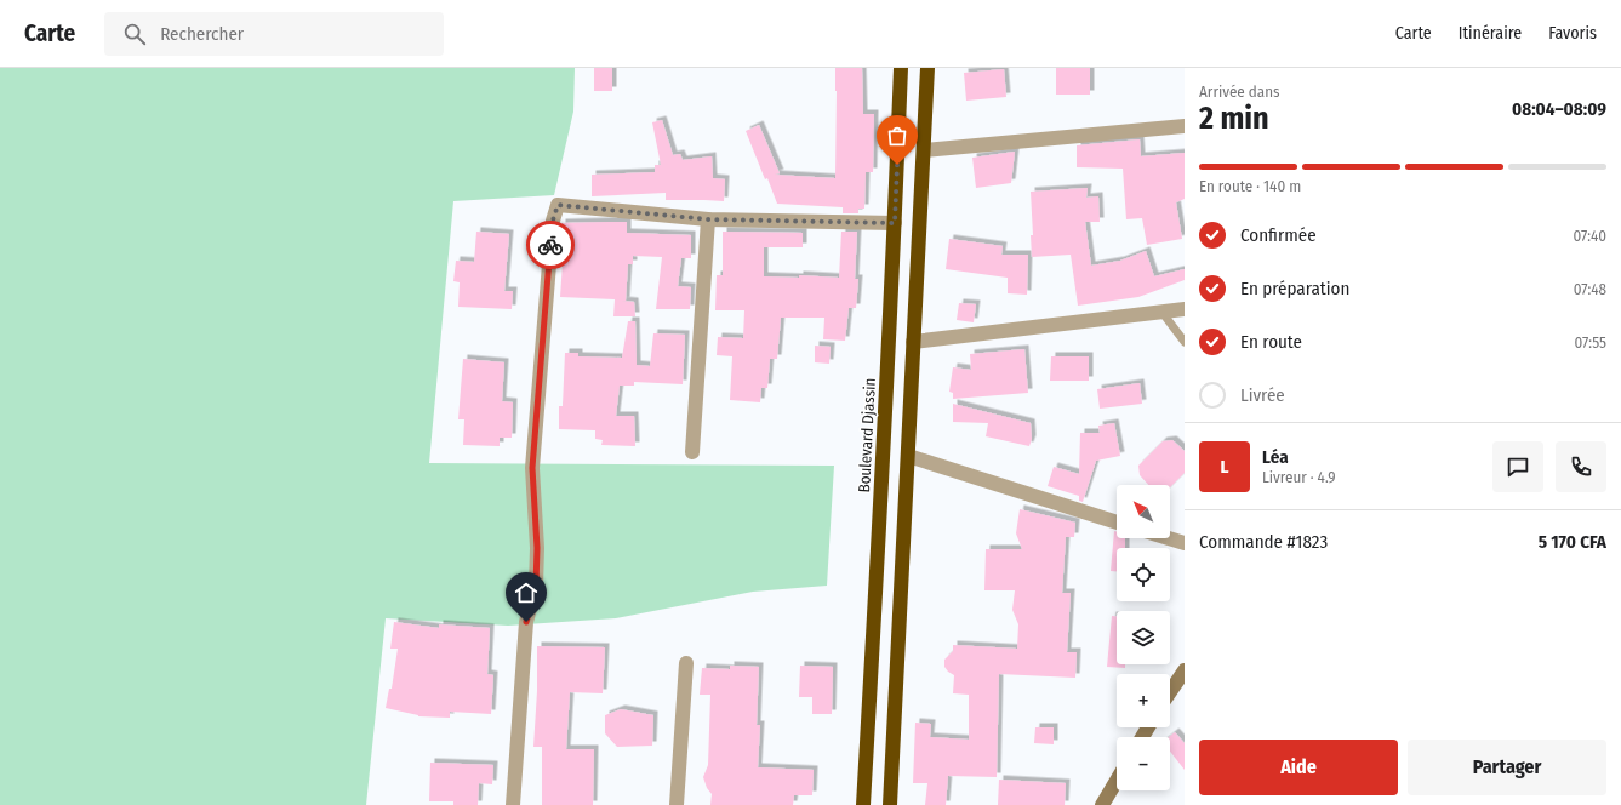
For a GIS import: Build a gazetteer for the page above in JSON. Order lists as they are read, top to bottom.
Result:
{
  "streets": {
    "highway": ["Boulevard Djassin"]
  },
  "north": "top left",
  "page": {
    "header": "Carte",
    "search": "Rechercher",
    "nav": ["Carte", "Itinéraire", "Favoris"],
    "heading": ["2 min", "Arrivée dans", "08:04–08:09"],
    "panel": [
      "Léa",
      "Livreur · 4.9",
      "Commande #1823",
      "5 170 CFA"
    ],
    "bar": "En route · 140 m",
    "list": [
      ["Confirmée", "07:40"],
      ["En préparation", "07:48"],
      ["En route", "07:55"],
      "Livrée"
    ],
    "round": "L",
    "map_buttons": ["+", "−"],
    "buttons": ["Aide", "Partager"]
  }
}
